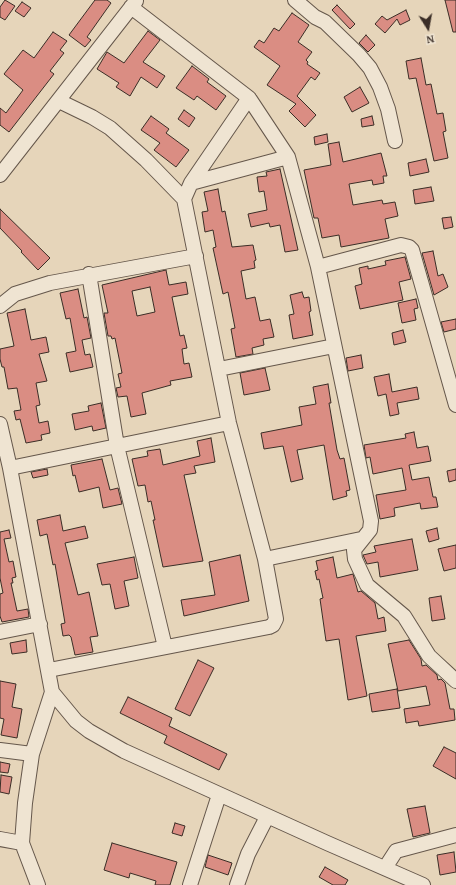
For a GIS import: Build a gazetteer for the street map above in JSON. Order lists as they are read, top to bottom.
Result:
{
  "north": "bottom"
}
